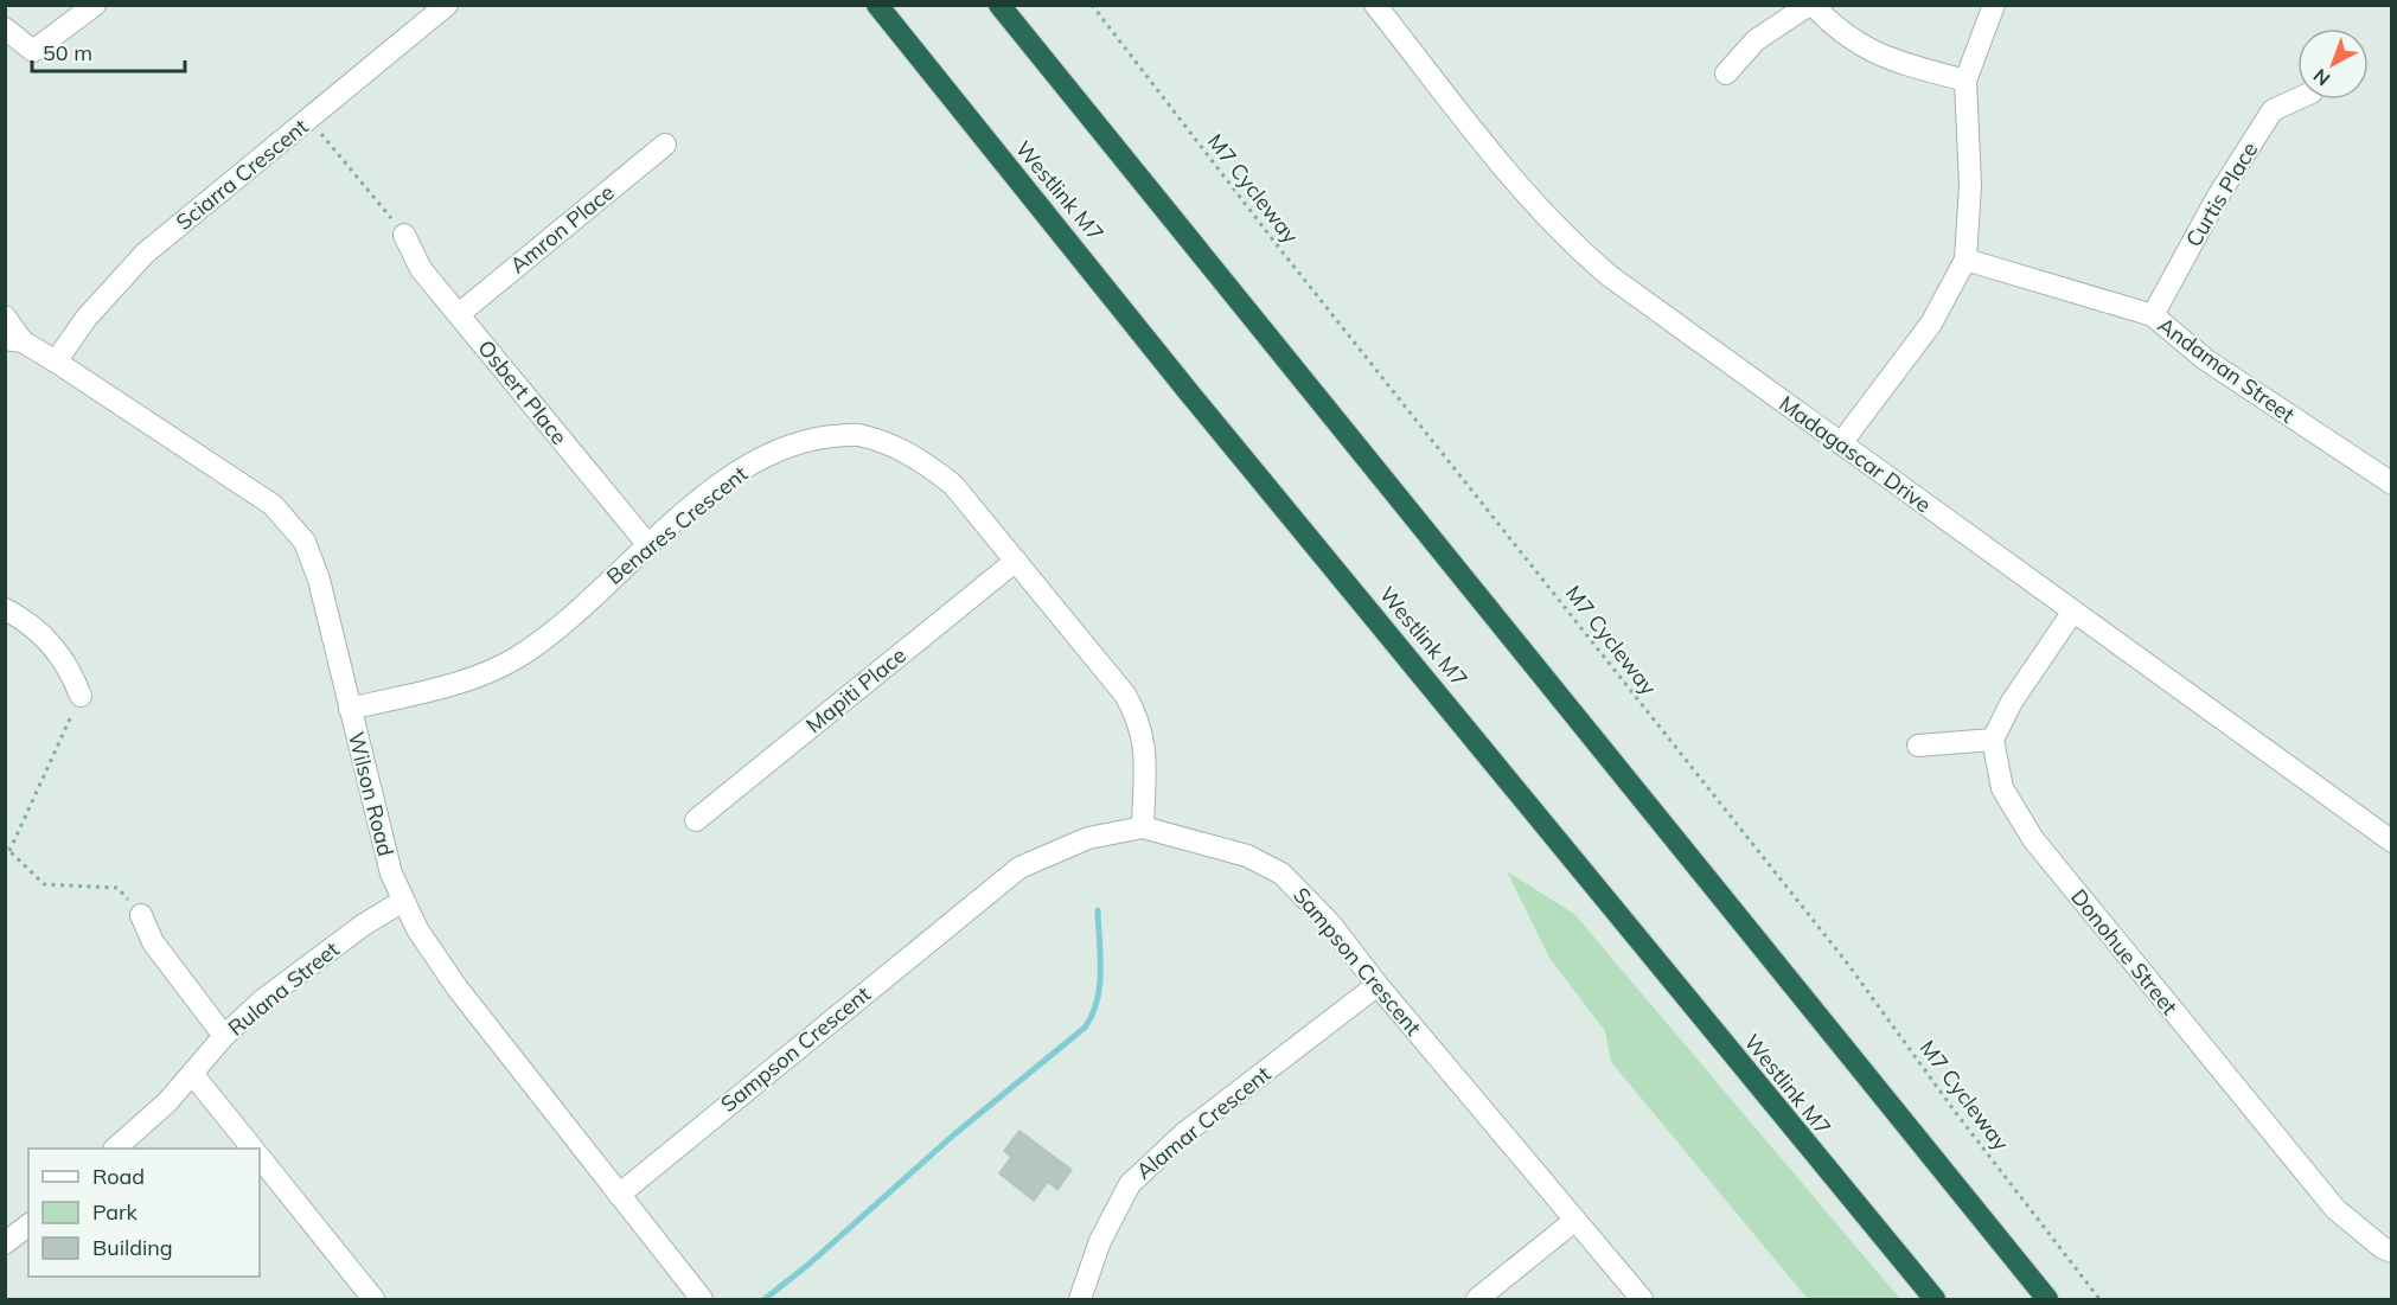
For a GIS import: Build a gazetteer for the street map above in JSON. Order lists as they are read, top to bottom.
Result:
{
  "streets": {
    "highway": ["Westlink M7"],
    "street": [
      "Sciarra Crescent",
      "Curtis Place",
      "Amron Place",
      "Andaman Street",
      "Osbert Place",
      "Madagascar Drive",
      "Benares Crescent",
      "Mapiti Place",
      "Wilson Road",
      "Donohue Street",
      "Sampson Crescent",
      "Rulana Street",
      "Alamar Crescent"
    ],
    "path": ["M7 Cycleway"]
  },
  "crossings": [
    ["Sciarra Crescent", "Wilson Road"],
    ["Curtis Place", "Andaman Street"],
    ["Amron Place", "Osbert Place"],
    ["Osbert Place", "Benares Crescent"],
    ["Benares Crescent", "Mapiti Place"],
    ["Benares Crescent", "Wilson Road"],
    ["Benares Crescent", "Sampson Crescent"],
    ["Wilson Road", "Sampson Crescent"],
    ["Wilson Road", "Rulana Street"],
    ["Sampson Crescent", "Alamar Crescent"]
  ],
  "legend": ["Road", "Park", "Building"],
  "scale_bar": "50 m",
  "north": "bottom left"
}
